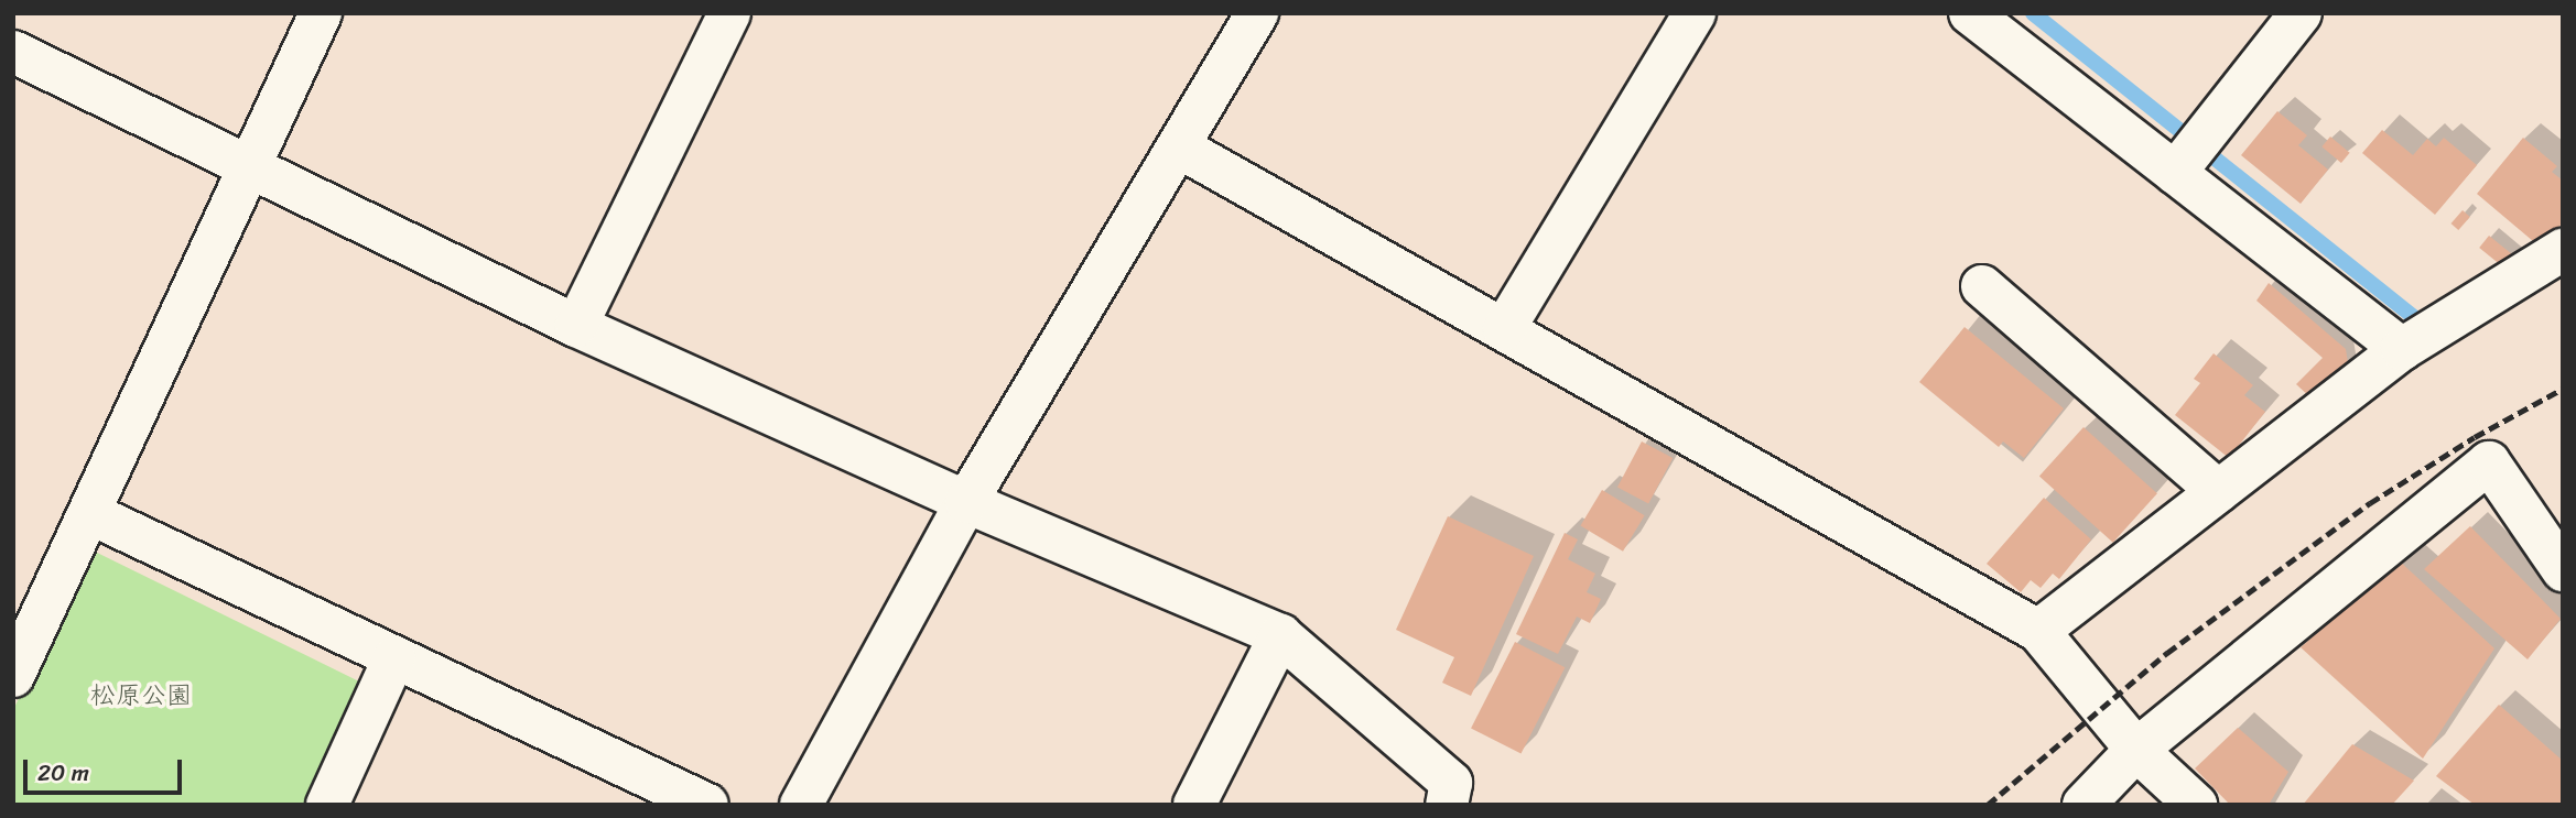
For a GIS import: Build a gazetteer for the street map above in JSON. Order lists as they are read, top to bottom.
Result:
{
  "parks": ["松原公園"],
  "scale_bar": "20 m"
}
